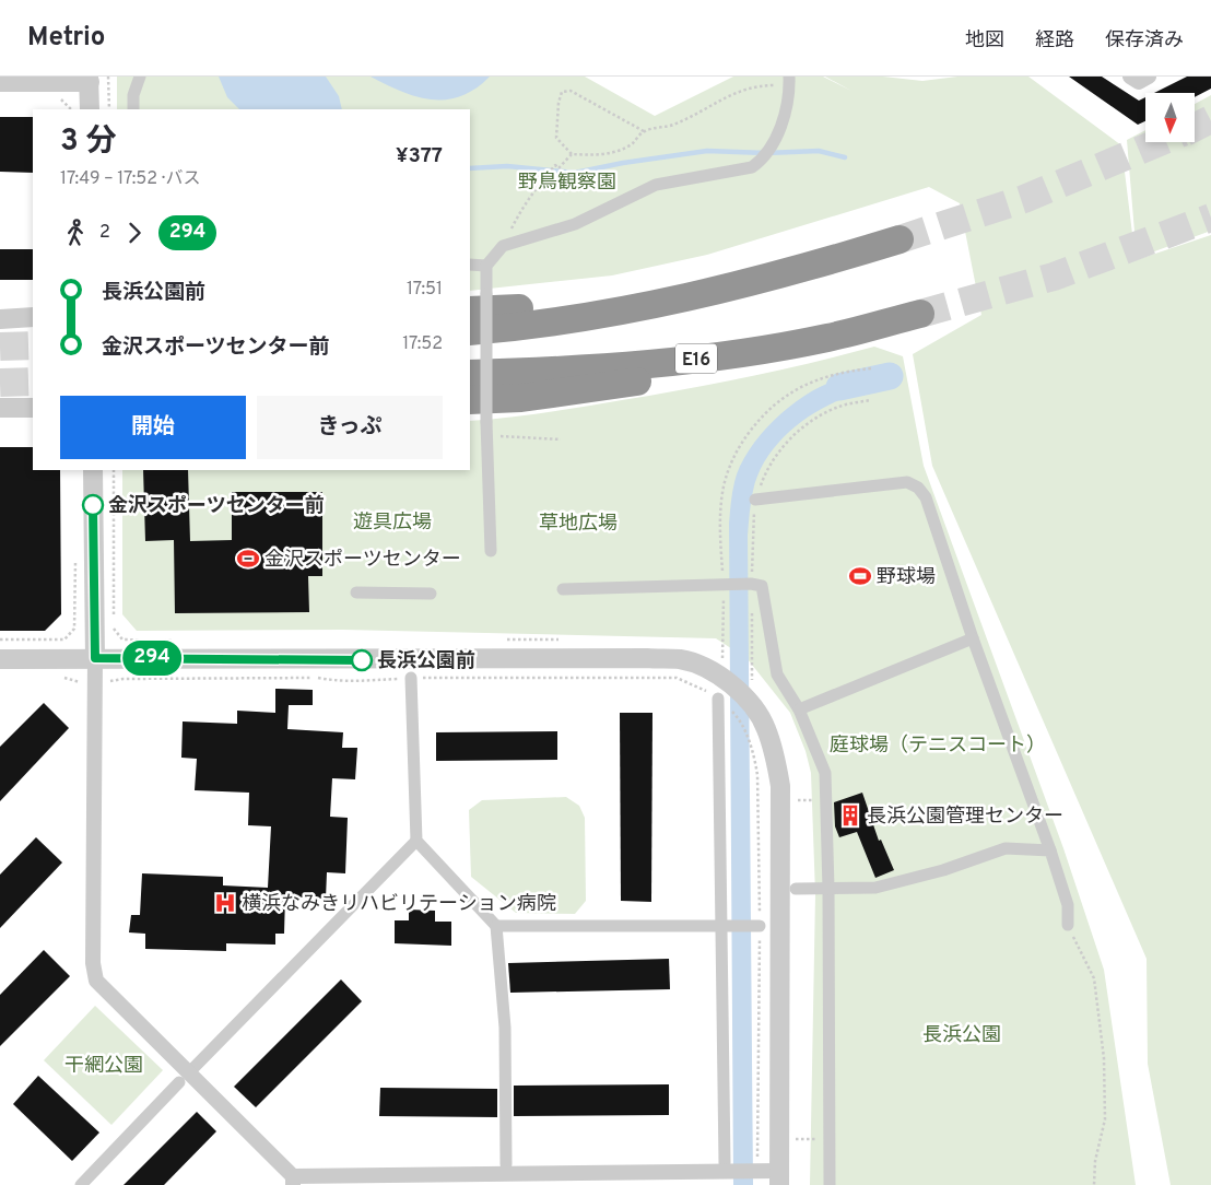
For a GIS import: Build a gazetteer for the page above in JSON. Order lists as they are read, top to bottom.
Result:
{
  "streets": {
    "highway": ["E16"]
  },
  "parks": [
    "野鳥観察園",
    "遊具広場",
    "草地広場",
    "庭球場（テニスコート）",
    "長浜公園",
    "干網公園"
  ],
  "places": {
    "other": ["金沢スポーツセンター前", "長浜公園前"],
    "sports": ["金沢スポーツセンター", "野球場"],
    "building": ["長浜公園管理センター"],
    "hospital": ["横浜なみきリハビリテーション病院"]
  },
  "lines": ["bus line 294"],
  "north": "bottom",
  "page": {
    "header": "Metrio",
    "nav": ["地図", "経路", "保存済み"],
    "on_map": "294",
    "heading": ["3 分", "17:49 – 17:52 · バス", "¥377"],
    "legs": ["2", "294"],
    "list": [
      {
        "name": "長浜公園前",
        "value": "17:51"
      },
      {
        "name": "金沢スポーツセンター前",
        "value": "17:52"
      }
    ],
    "buttons": ["開始", "きっぷ"]
  }
}
